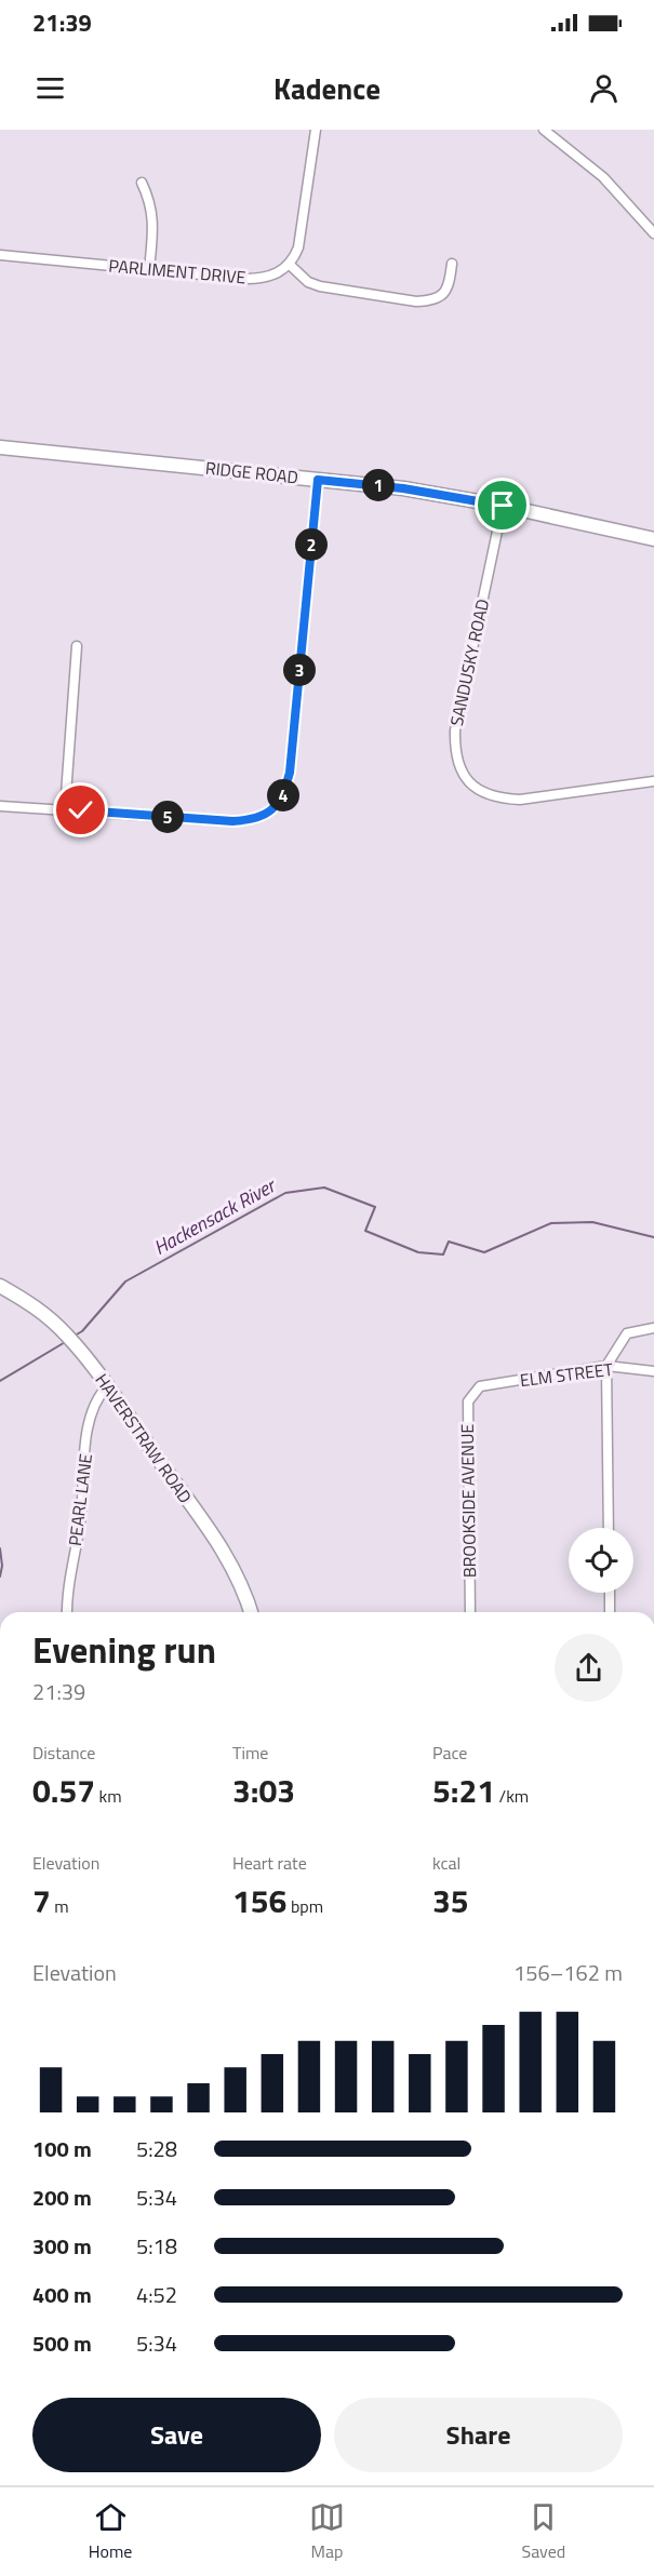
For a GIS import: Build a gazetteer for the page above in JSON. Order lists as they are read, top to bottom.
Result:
{
  "streets": {
    "street": [
      "PARLIMENT DRIVE",
      "RIDGE ROAD",
      "SANDUSKY ROAD",
      "ELM STREET",
      "HAVERSTRAW ROAD",
      "PEARL LANE",
      "BROOKSIDE AVENUE"
    ]
  },
  "crossings": [
    ["RIDGE ROAD", "SANDUSKY ROAD"],
    ["ELM STREET", "BROOKSIDE AVENUE"],
    ["HAVERSTRAW ROAD", "PEARL LANE"]
  ],
  "water": ["Hackensack River"],
  "page": {
    "status": "21:39",
    "header": "Kadence",
    "pins": [
      "1",
      "2",
      "3",
      "4",
      "5"
    ],
    "heading": ["Evening run", "21:39"],
    "stats": [
      ["Distance", "0.57 km"],
      ["Time", "3:03"],
      ["Pace", "5:21 /km"],
      ["Elevation", "7 m"],
      ["Heart rate", "156 bpm"],
      ["kcal", "35"]
    ],
    "chart": ["Elevation", "156–162 m"],
    "list": [
      {
        "name": "100 m",
        "note": "5:28"
      },
      {
        "name": "200 m",
        "note": "5:34"
      },
      {
        "name": "300 m",
        "note": "5:18"
      },
      {
        "name": "400 m",
        "note": "4:52"
      },
      {
        "name": "500 m",
        "note": "5:34"
      }
    ],
    "buttons": ["Save", "Share"],
    "tabs": ["Home", "Map", "Saved"]
  }
}
